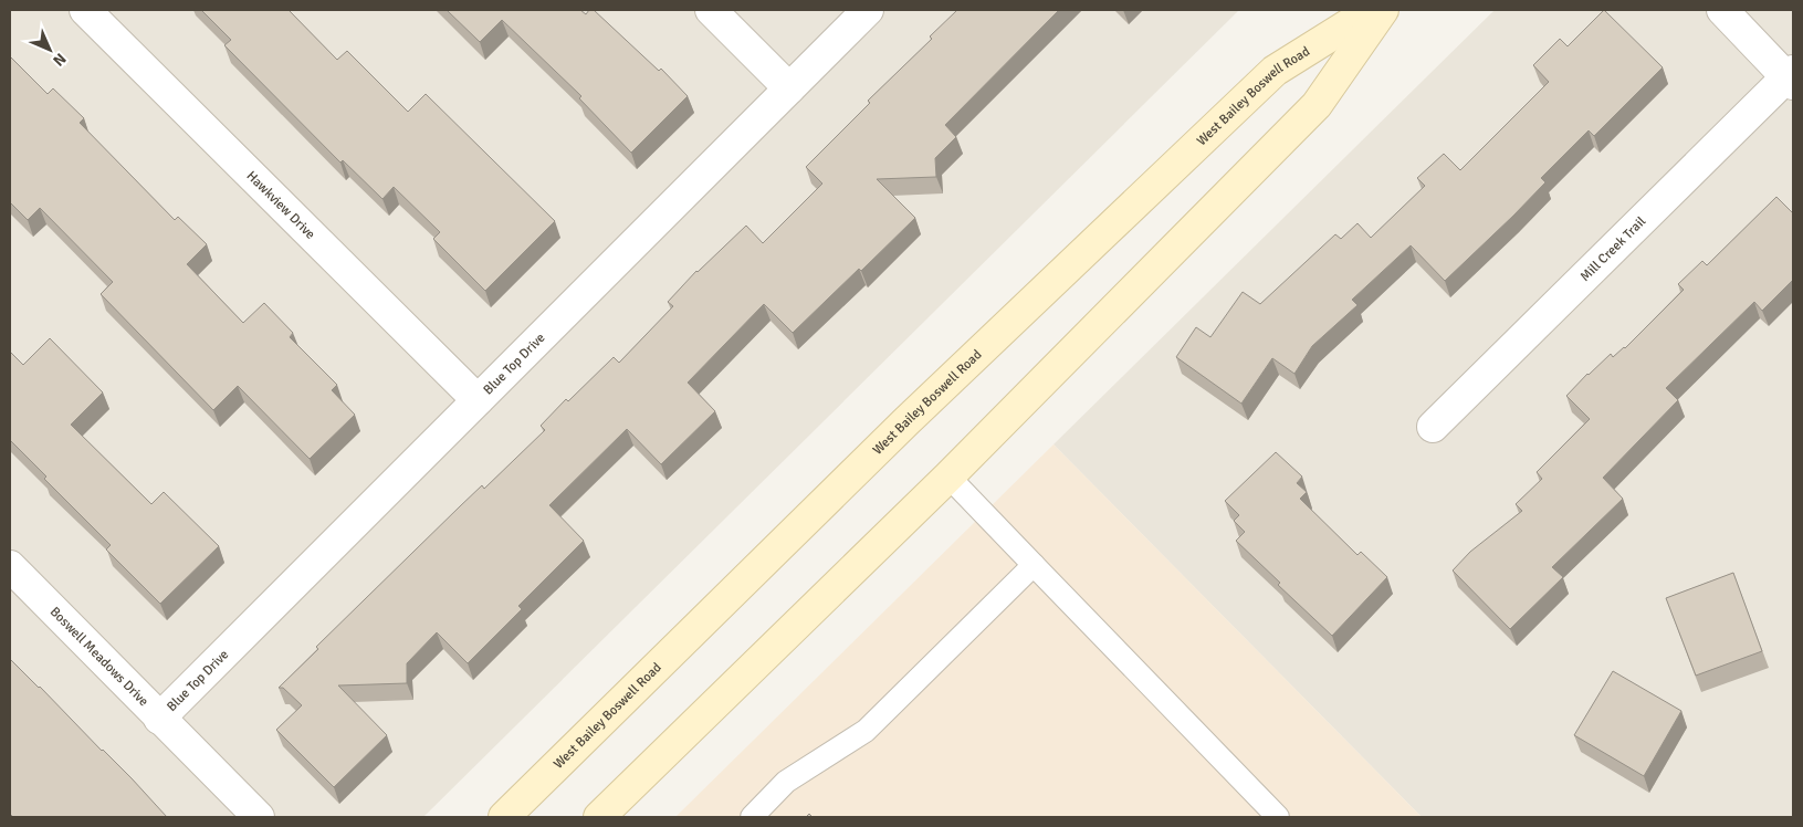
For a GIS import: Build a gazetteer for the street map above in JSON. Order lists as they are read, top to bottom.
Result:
{
  "streets": {
    "main road": ["West Bailey Boswell Road"],
    "street": [
      "Hawkview Drive",
      "Mill Creek Trail",
      "Blue Top Drive",
      "Boswell Meadows Drive"
    ]
  },
  "crossings": [
    ["Hawkview Drive", "Blue Top Drive"],
    ["Blue Top Drive", "Boswell Meadows Drive"]
  ],
  "north": "bottom right"
}
